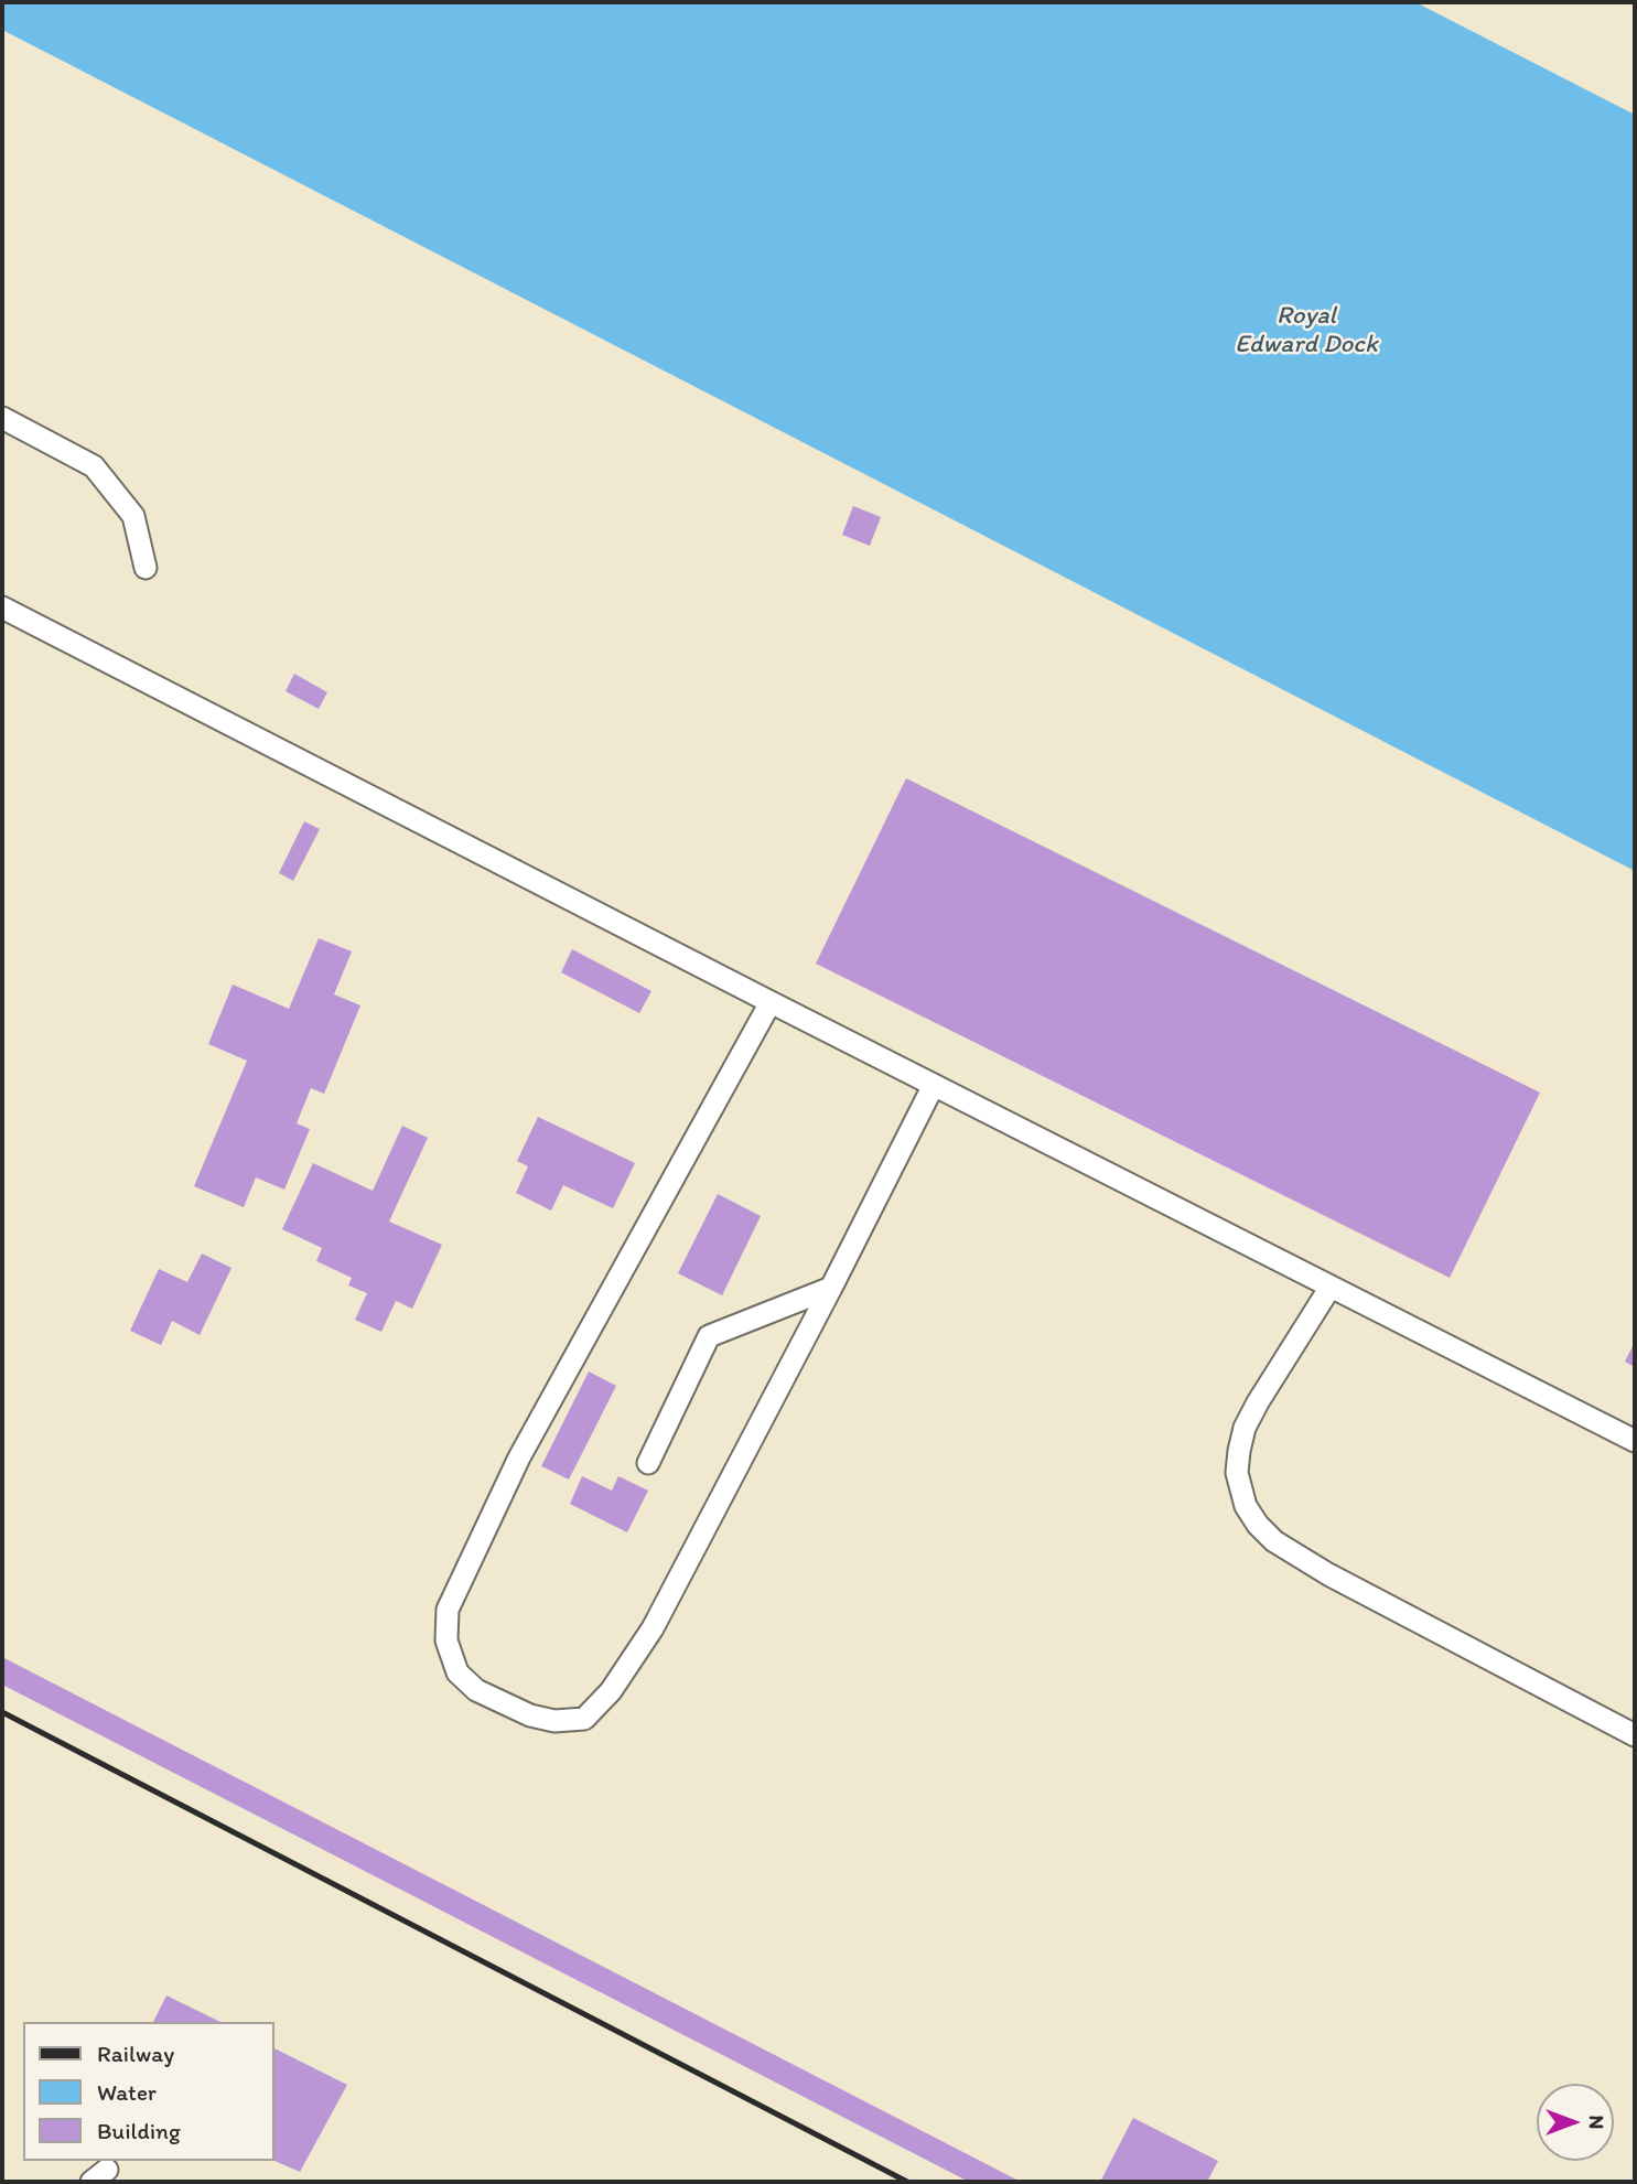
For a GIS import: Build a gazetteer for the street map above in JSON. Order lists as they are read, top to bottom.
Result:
{
  "water": ["Royal Edward Dock"],
  "legend": ["Railway", "Water", "Building"],
  "north": "right"
}
